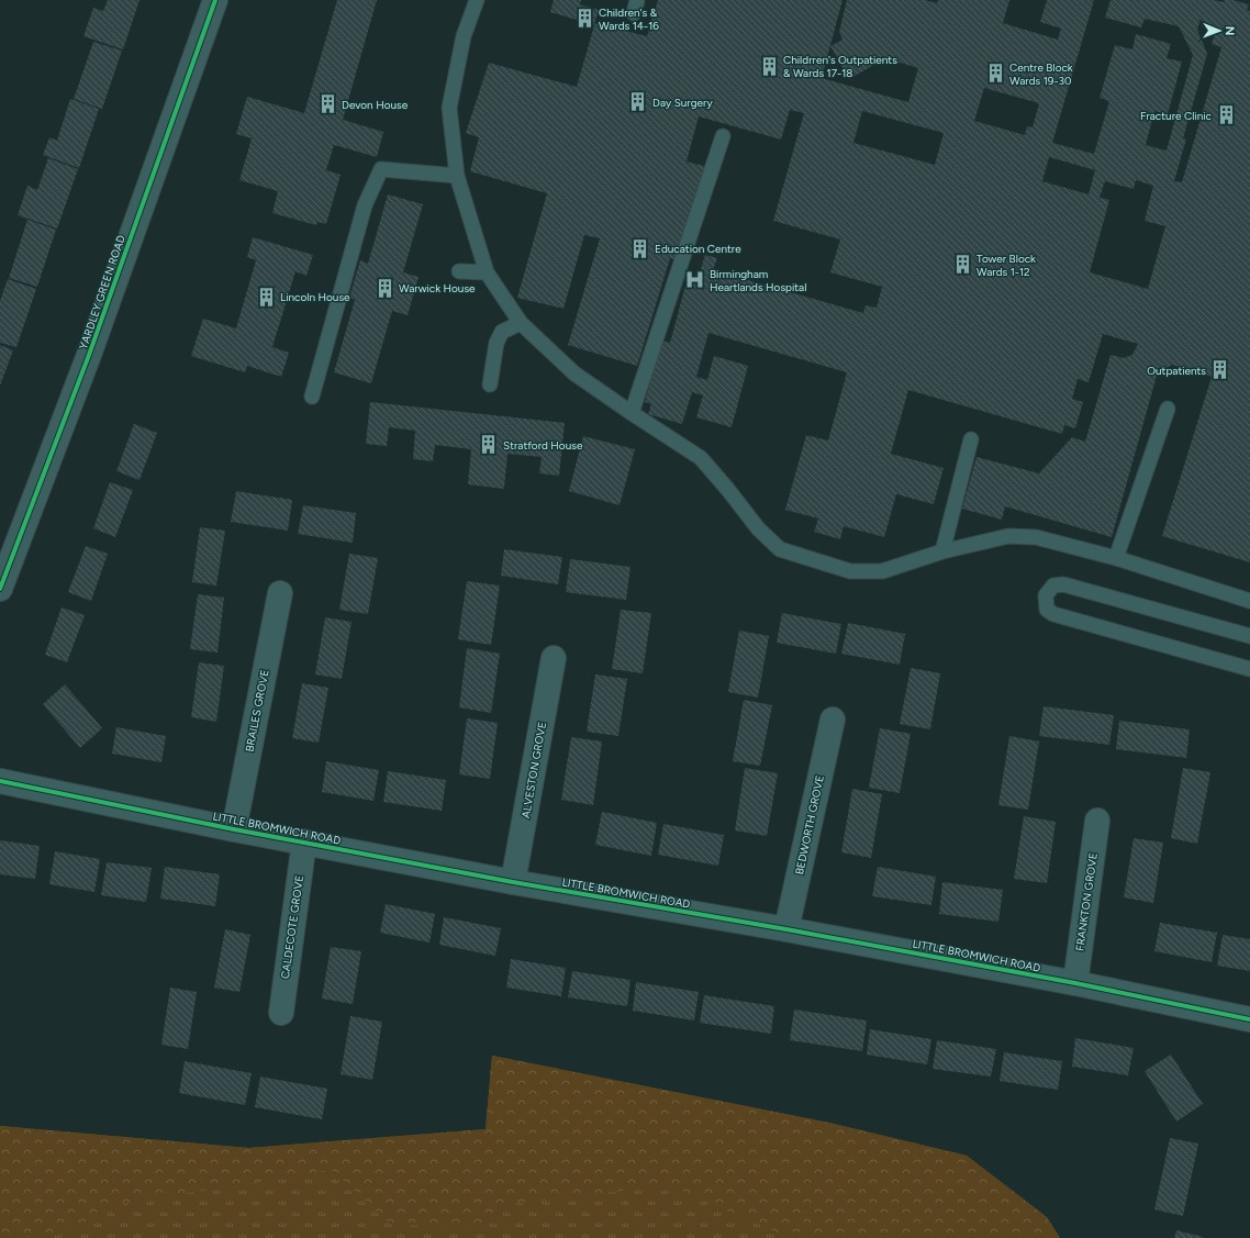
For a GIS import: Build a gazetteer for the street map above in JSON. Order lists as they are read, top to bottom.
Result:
{
  "streets": {
    "street": [
      "YARDLEY GREEN ROAD",
      "BRAILES GROVE",
      "ALVESTON GROVE",
      "BEDWORTH GROVE",
      "LITTLE BROMWICH ROAD",
      "FRANKTON GROVE",
      "CALDECOTE GROVE"
    ]
  },
  "crossings": [
    ["BRAILES GROVE", "LITTLE BROMWICH ROAD"],
    ["ALVESTON GROVE", "LITTLE BROMWICH ROAD"],
    ["BEDWORTH GROVE", "LITTLE BROMWICH ROAD"],
    ["LITTLE BROMWICH ROAD", "FRANKTON GROVE"],
    ["LITTLE BROMWICH ROAD", "CALDECOTE GROVE"]
  ],
  "places": {
    "building": [
      "Children's & Wards 14-16",
      "Childrren's Outpatients & Wards 17-18",
      "Centre Block Wards 19-30",
      "Day Surgery",
      "Devon House",
      "Fracture Clinic",
      "Education Centre",
      "Tower Block Wards 1-12",
      "Warwick House",
      "Lincoln House",
      "Outpatients",
      "Stratford House"
    ],
    "hospital": ["Birmingham Heartlands Hospital"]
  },
  "north": "right"
}
